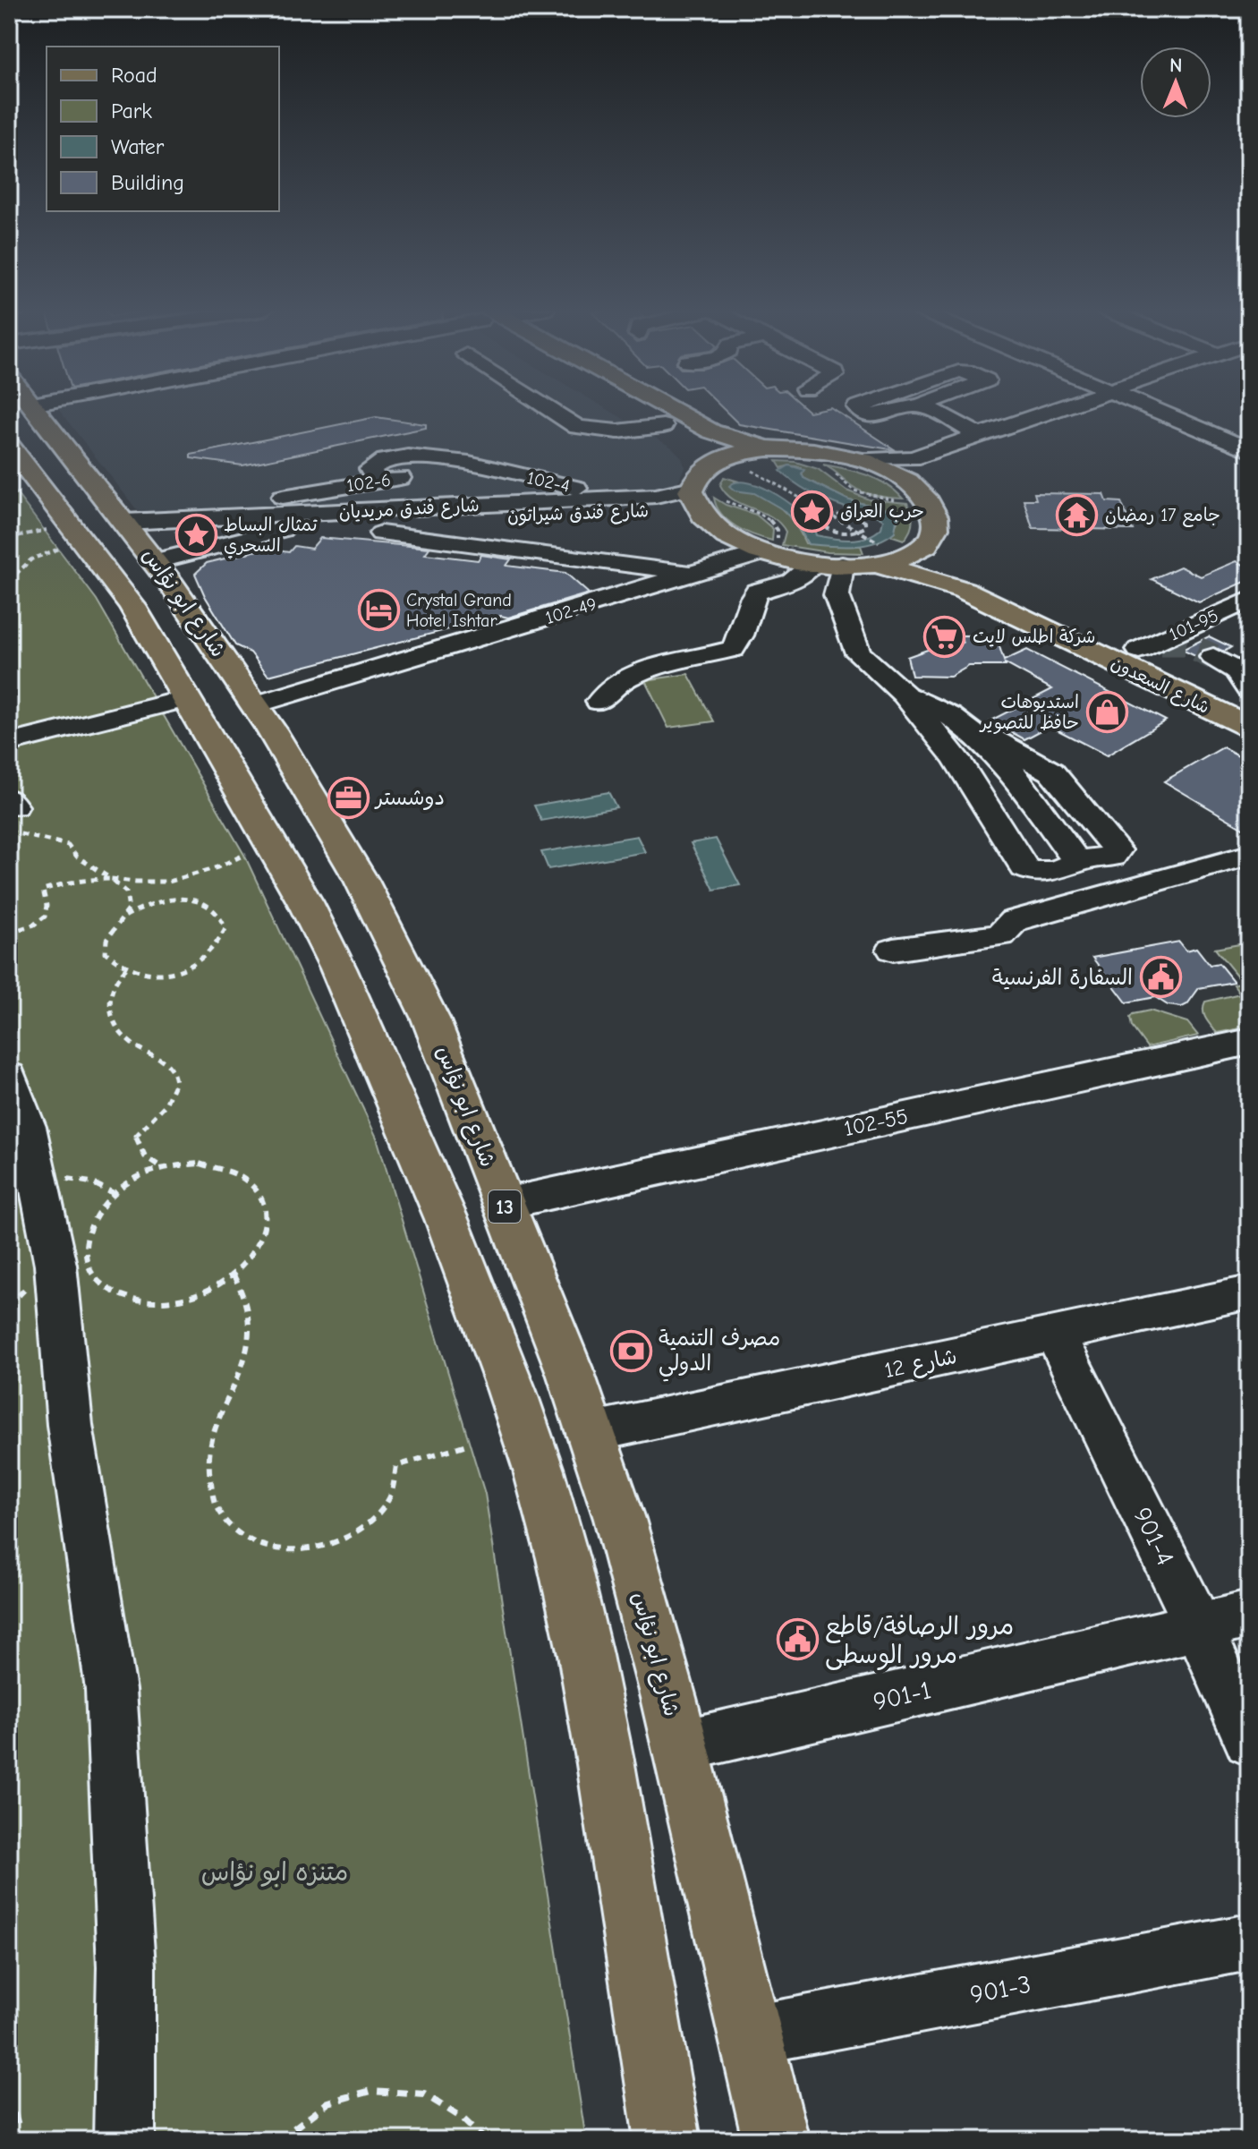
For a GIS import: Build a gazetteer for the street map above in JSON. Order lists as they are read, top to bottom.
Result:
{
  "streets": {
    "main road": ["شارع ابو نؤاس", "شارع السعدون", "13"],
    "street": [
      "102-4",
      "102-6",
      "شارع فندق شيراتون",
      "102-49",
      "101-95",
      "102-55",
      "شارع 12",
      "901-4",
      "901-1",
      "901-3"
    ]
  },
  "crossings": [
    ["102-4", "102-6"],
    ["شارع فندق شيراتون", "شارع ابو نؤاس"],
    ["شارع ابو نؤاس", "102-49"],
    ["شارع ابو نؤاس", "102-55"],
    ["شارع ابو نؤاس", "شارع 12"],
    ["شارع ابو نؤاس", "901-1"],
    ["شارع ابو نؤاس", "901-3"],
    ["101-95", "شارع السعدون"],
    ["شارع 12", "901-4"],
    ["901-4", "901-1"]
  ],
  "parks": ["متنزه ابو نؤاس"],
  "places": {
    "place": ["حرب العراق", "تمثال البساط السحري"],
    "temple": ["جامع 17 رمضان"],
    "hotel": ["Crystal Grand Hotel Ishtar"],
    "supermarket": ["شركة اطلس لايت"],
    "shop": ["استديوهات حافظ للتصوير"],
    "office": ["دوشستر"],
    "public building": ["السفارة الفرنسية", "مرور الرصافة/قاطع مرور الوسطى"],
    "bank": ["مصرف التنمية الدولي"]
  },
  "legend": [
    "Road",
    "Park",
    "Water",
    "Building"
  ],
  "north": "top"
}
